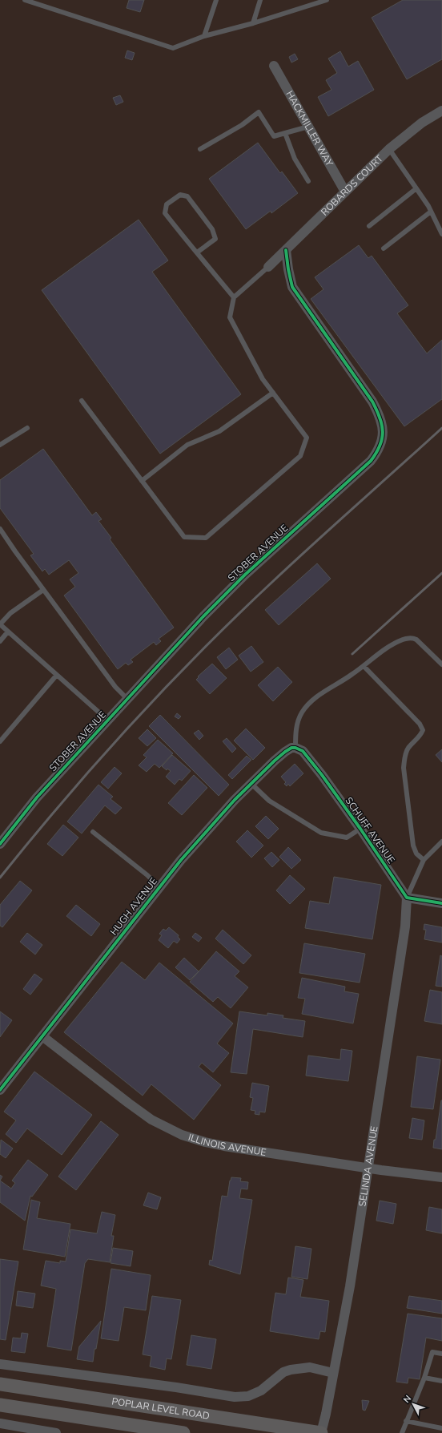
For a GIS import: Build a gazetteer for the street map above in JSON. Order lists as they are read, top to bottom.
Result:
{
  "streets": {
    "main road": ["POPLAR LEVEL ROAD"],
    "street": [
      "HACKMILLER WAY",
      "ROBARDS COURT",
      "STOBER AVENUE",
      "SCHUFF AVENUE",
      "HUGH AVENUE",
      "ILLINOIS AVENUE",
      "SELINDA AVENUE"
    ]
  },
  "crossings": [
    ["HACKMILLER WAY", "ROBARDS COURT"],
    ["ROBARDS COURT", "STOBER AVENUE"],
    ["SCHUFF AVENUE", "HUGH AVENUE"],
    ["SCHUFF AVENUE", "SELINDA AVENUE"],
    ["HUGH AVENUE", "ILLINOIS AVENUE"],
    ["ILLINOIS AVENUE", "SELINDA AVENUE"],
    ["SELINDA AVENUE", "POPLAR LEVEL ROAD"]
  ],
  "north": "top left"
}
